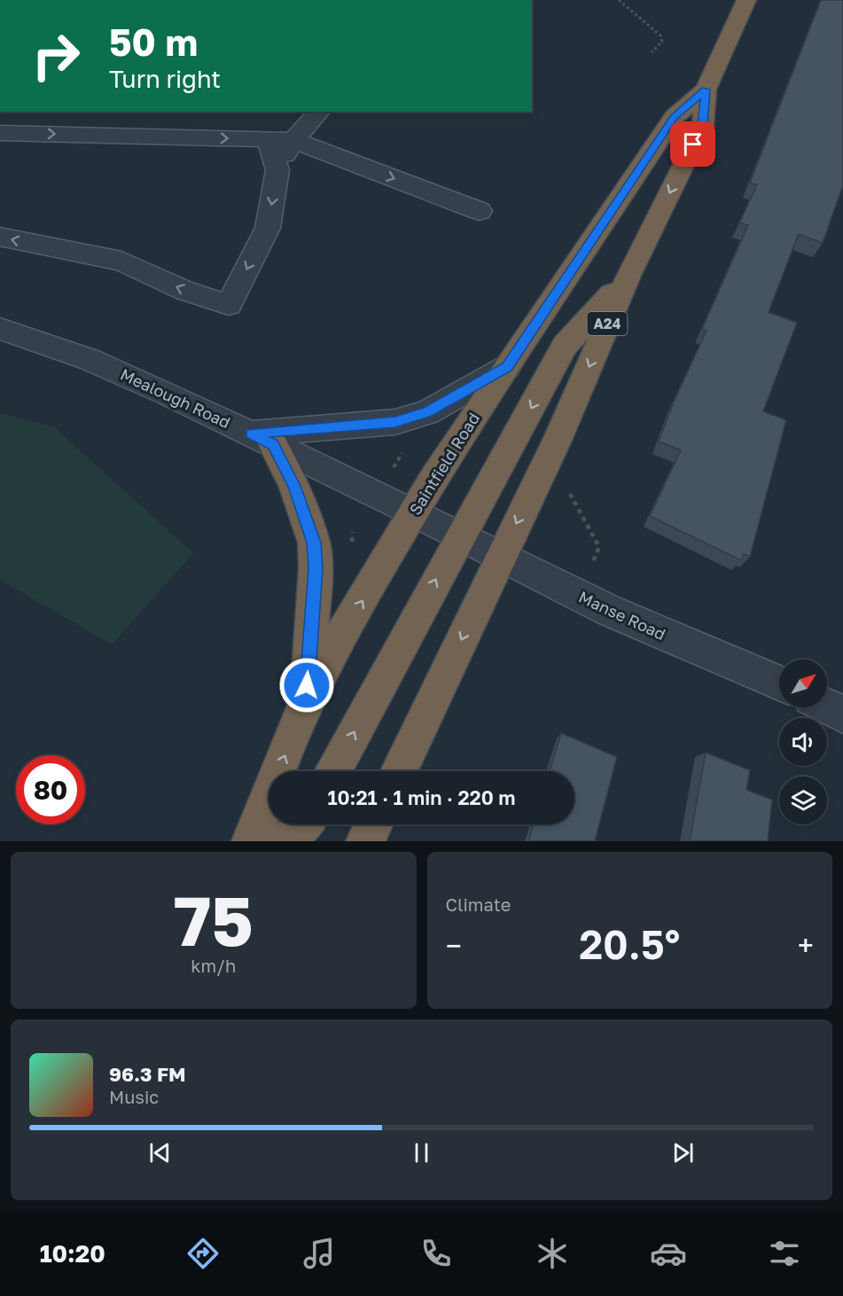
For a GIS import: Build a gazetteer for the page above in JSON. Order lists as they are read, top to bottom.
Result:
{
  "streets": {
    "highway": ["A24", "Saintfield Road"],
    "street": ["Mealough Road", "Manse Road"]
  },
  "crossings": [
    ["Mealough Road", "Saintfield Road"],
    ["Mealough Road", "Manse Road"],
    ["Saintfield Road", "Manse Road"]
  ],
  "north": "top right",
  "page": {
    "turn": ["50 m", "Turn right"],
    "limit": "80",
    "trip": "10:21 · 1 min · 220 m",
    "tile": [
      ["75", "km/h"],
      "Climate"
    ],
    "heat": ["−", "20.5°", "+"],
    "song": ["96.3 FM", "Music"],
    "tabs": "10:20"
  }
}
